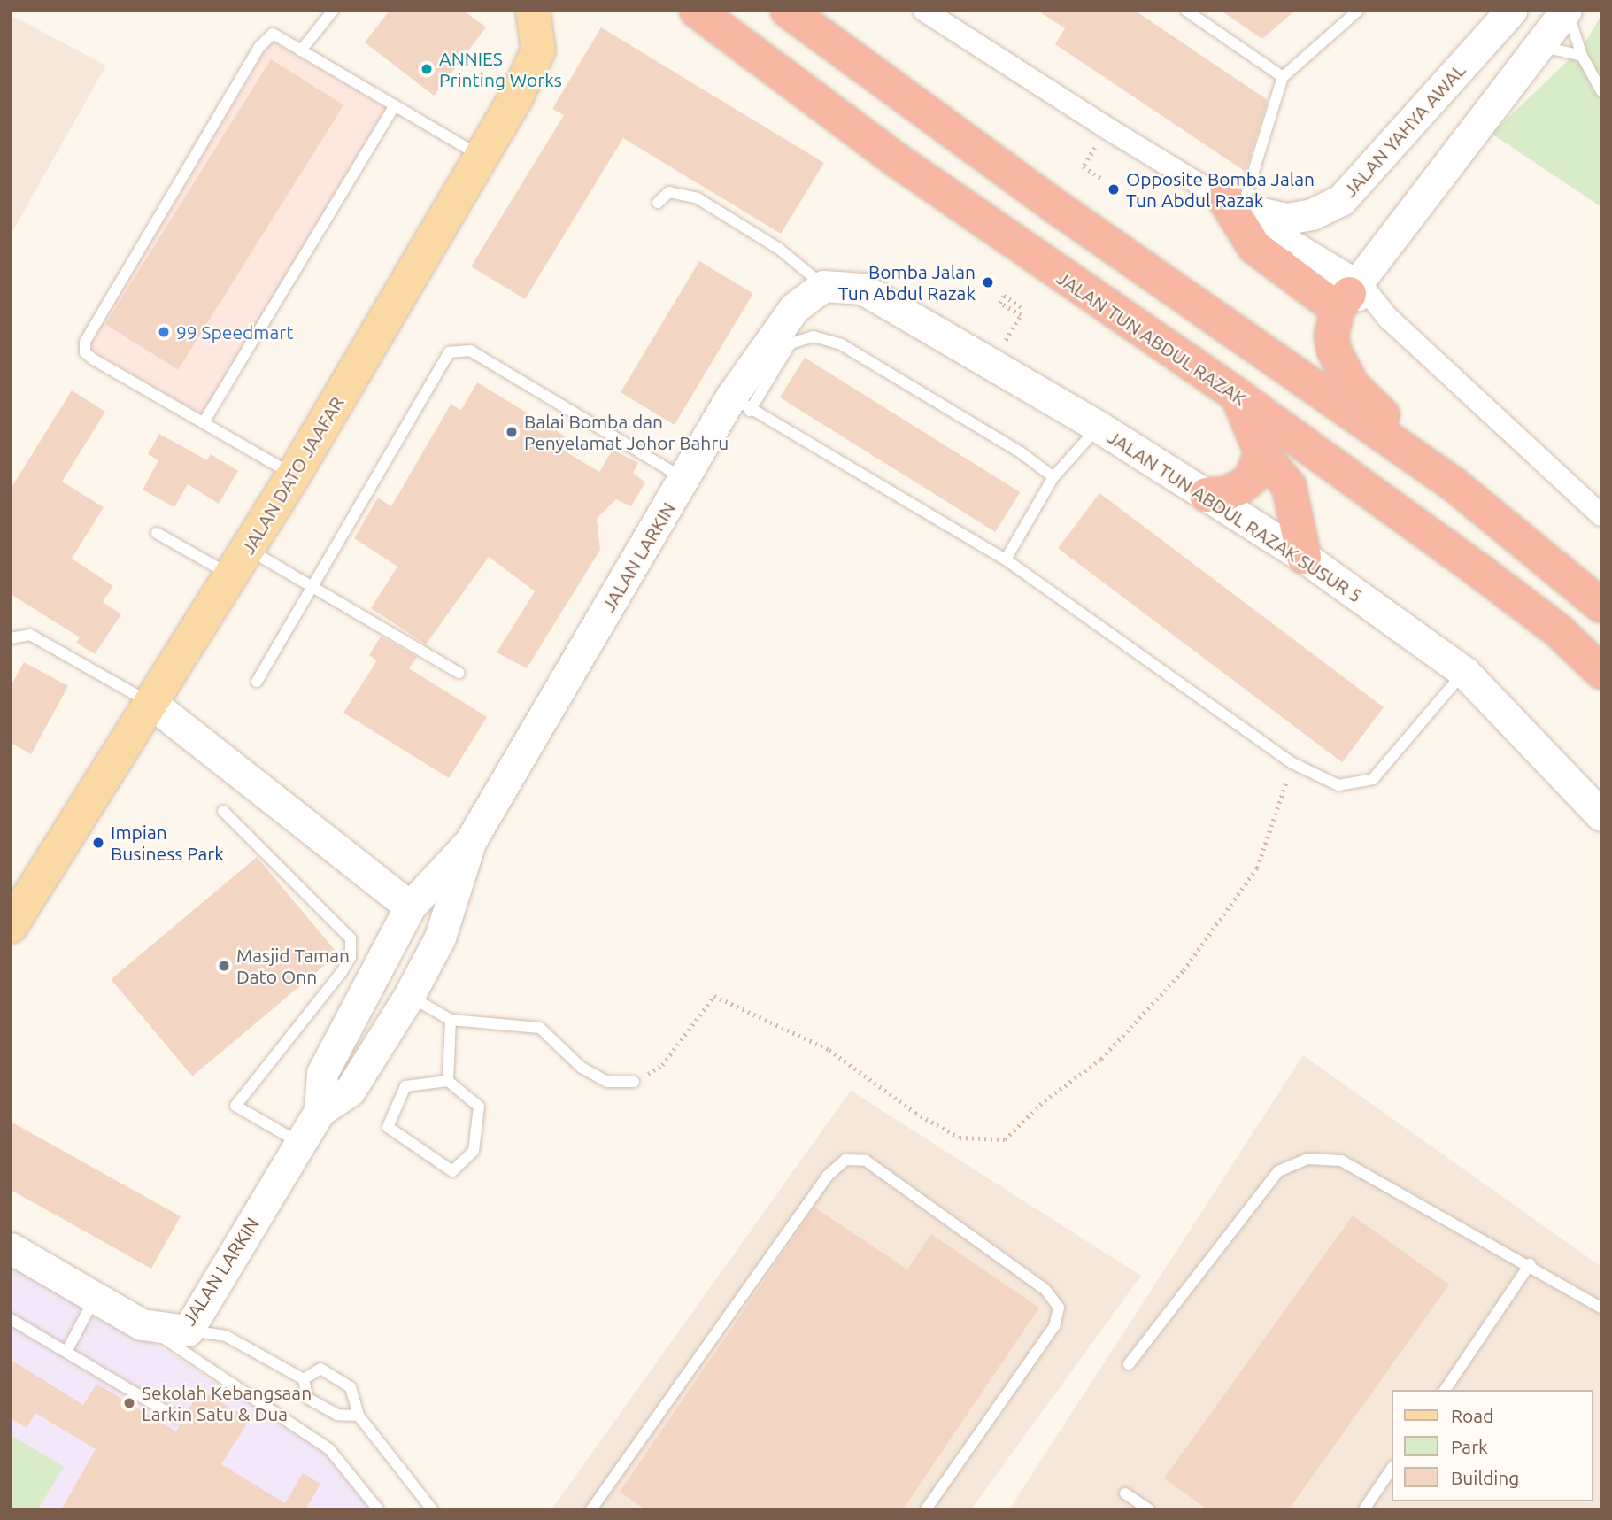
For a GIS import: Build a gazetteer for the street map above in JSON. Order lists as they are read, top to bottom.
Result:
{
  "streets": {
    "highway": ["JALAN TUN ABDUL RAZAK"],
    "main road": ["JALAN DATO JAAFAR"],
    "street": ["JALAN YAHYA AWAL", "JALAN TUN ABDUL RAZAK SUSUR 5", "JALAN LARKIN"]
  },
  "crossings": [
    ["JALAN TUN ABDUL RAZAK SUSUR 5", "JALAN LARKIN"]
  ],
  "places": [
    "ANNIES Printing Works",
    "Opposite Bomba Jalan Tun Abdul Razak",
    "Bomba Jalan Tun Abdul Razak",
    "99 Speedmart",
    "Balai Bomba dan Penyelamat Johor Bahru",
    "Impian Business Park",
    "Masjid Taman Dato Onn",
    "Sekolah Kebangsaan Larkin Satu & Dua"
  ],
  "legend": ["Road", "Park", "Building"]
}
